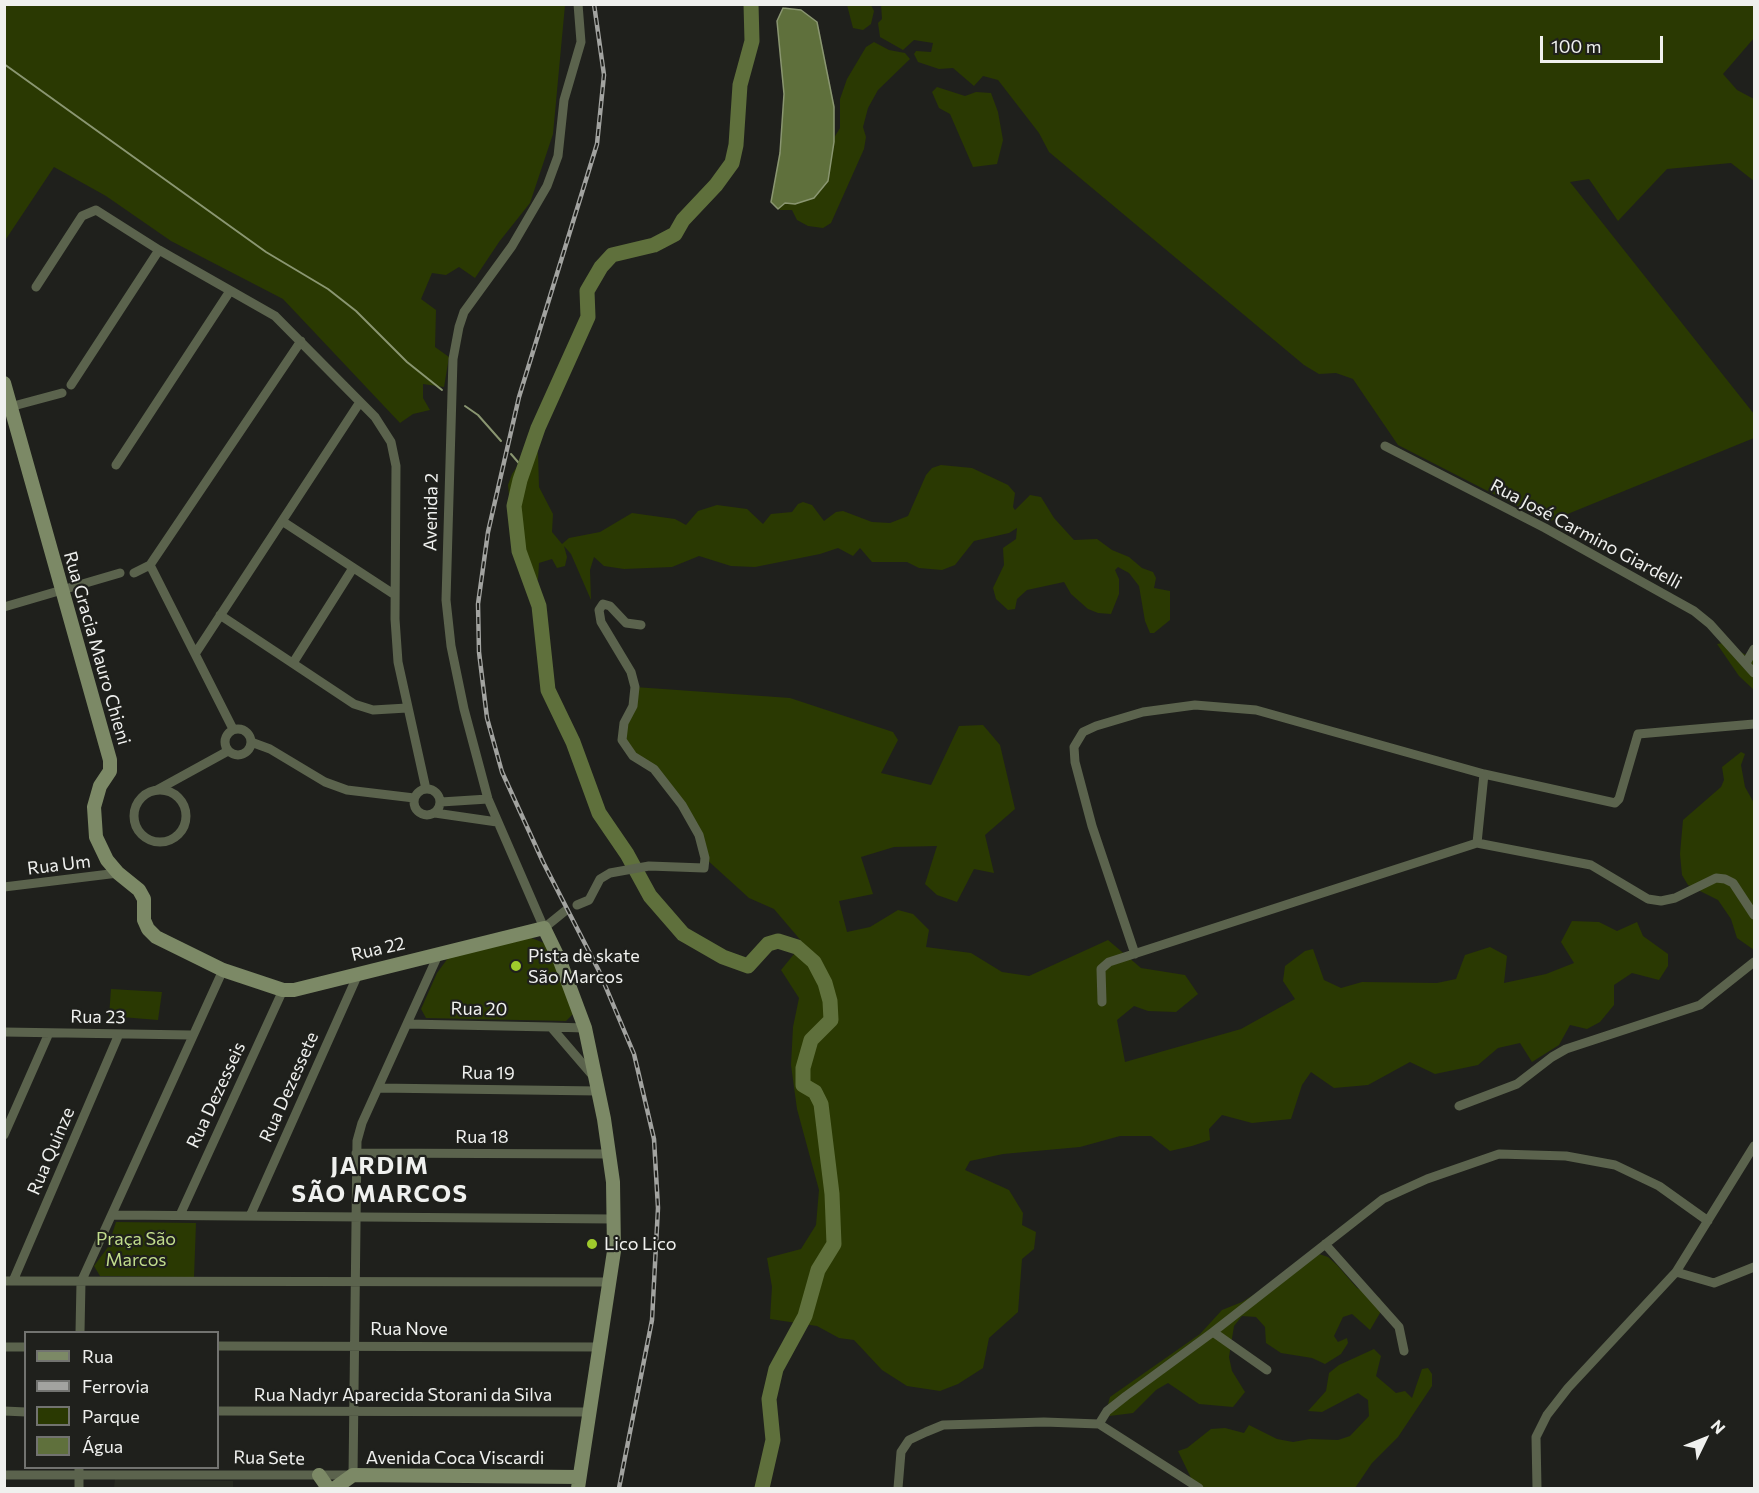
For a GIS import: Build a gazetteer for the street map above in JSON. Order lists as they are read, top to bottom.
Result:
{
  "streets": {
    "street": [
      "Avenida 2",
      "Rua José Carmino Giardelli",
      "Rua Gracia Mauro Chieni",
      "Rua Um",
      "Rua 22",
      "Rua 20",
      "Rua 23",
      "Rua 19",
      "Rua Dezessete",
      "Rua Dezesseis",
      "Rua 18",
      "Rua Quinze",
      "Rua Nove",
      "Rua Nadyr Aparecida Storani da Silva",
      "Rua Sete",
      "Avenida Coca Viscardi"
    ]
  },
  "crossings": [
    ["Avenida 2", "Rua 22"],
    ["Avenida 2", "Rua 20"],
    ["Avenida 2", "Rua 19"],
    ["Avenida 2", "Rua 18"],
    ["Avenida 2", "Rua Nove"],
    ["Avenida 2", "Rua Nadyr Aparecida Storani da Silva"],
    ["Avenida 2", "Avenida Coca Viscardi"],
    ["Rua Gracia Mauro Chieni", "Rua Um"],
    ["Rua Gracia Mauro Chieni", "Rua 22"],
    ["Rua 22", "Rua Dezessete"],
    ["Rua 22", "Rua Dezesseis"],
    ["Rua 23", "Rua Quinze"],
    ["Rua Sete", "Avenida Coca Viscardi"]
  ],
  "districts": ["JARDIM SÃO MARCOS"],
  "parks": ["Praça São Marcos"],
  "places": ["Pista de skate São Marcos", "Lico Lico"],
  "legend": [
    "Rua",
    "Ferrovia",
    "Parque",
    "Água"
  ],
  "scale_bar": "100 m",
  "north": "top right"
}
